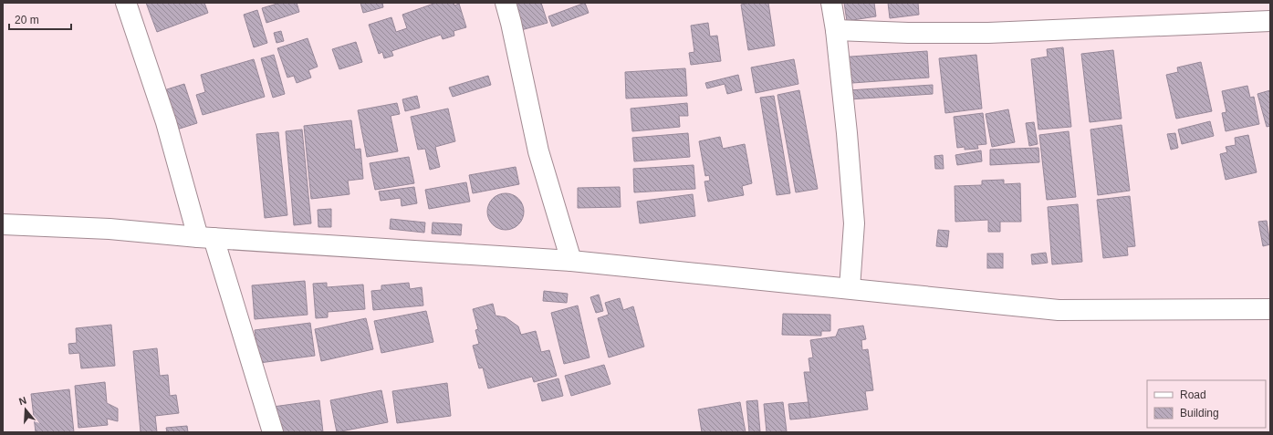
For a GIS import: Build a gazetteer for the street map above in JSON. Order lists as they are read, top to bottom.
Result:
{
  "legend": ["Road", "Building"],
  "scale_bar": "20 m",
  "north": "top"
}
